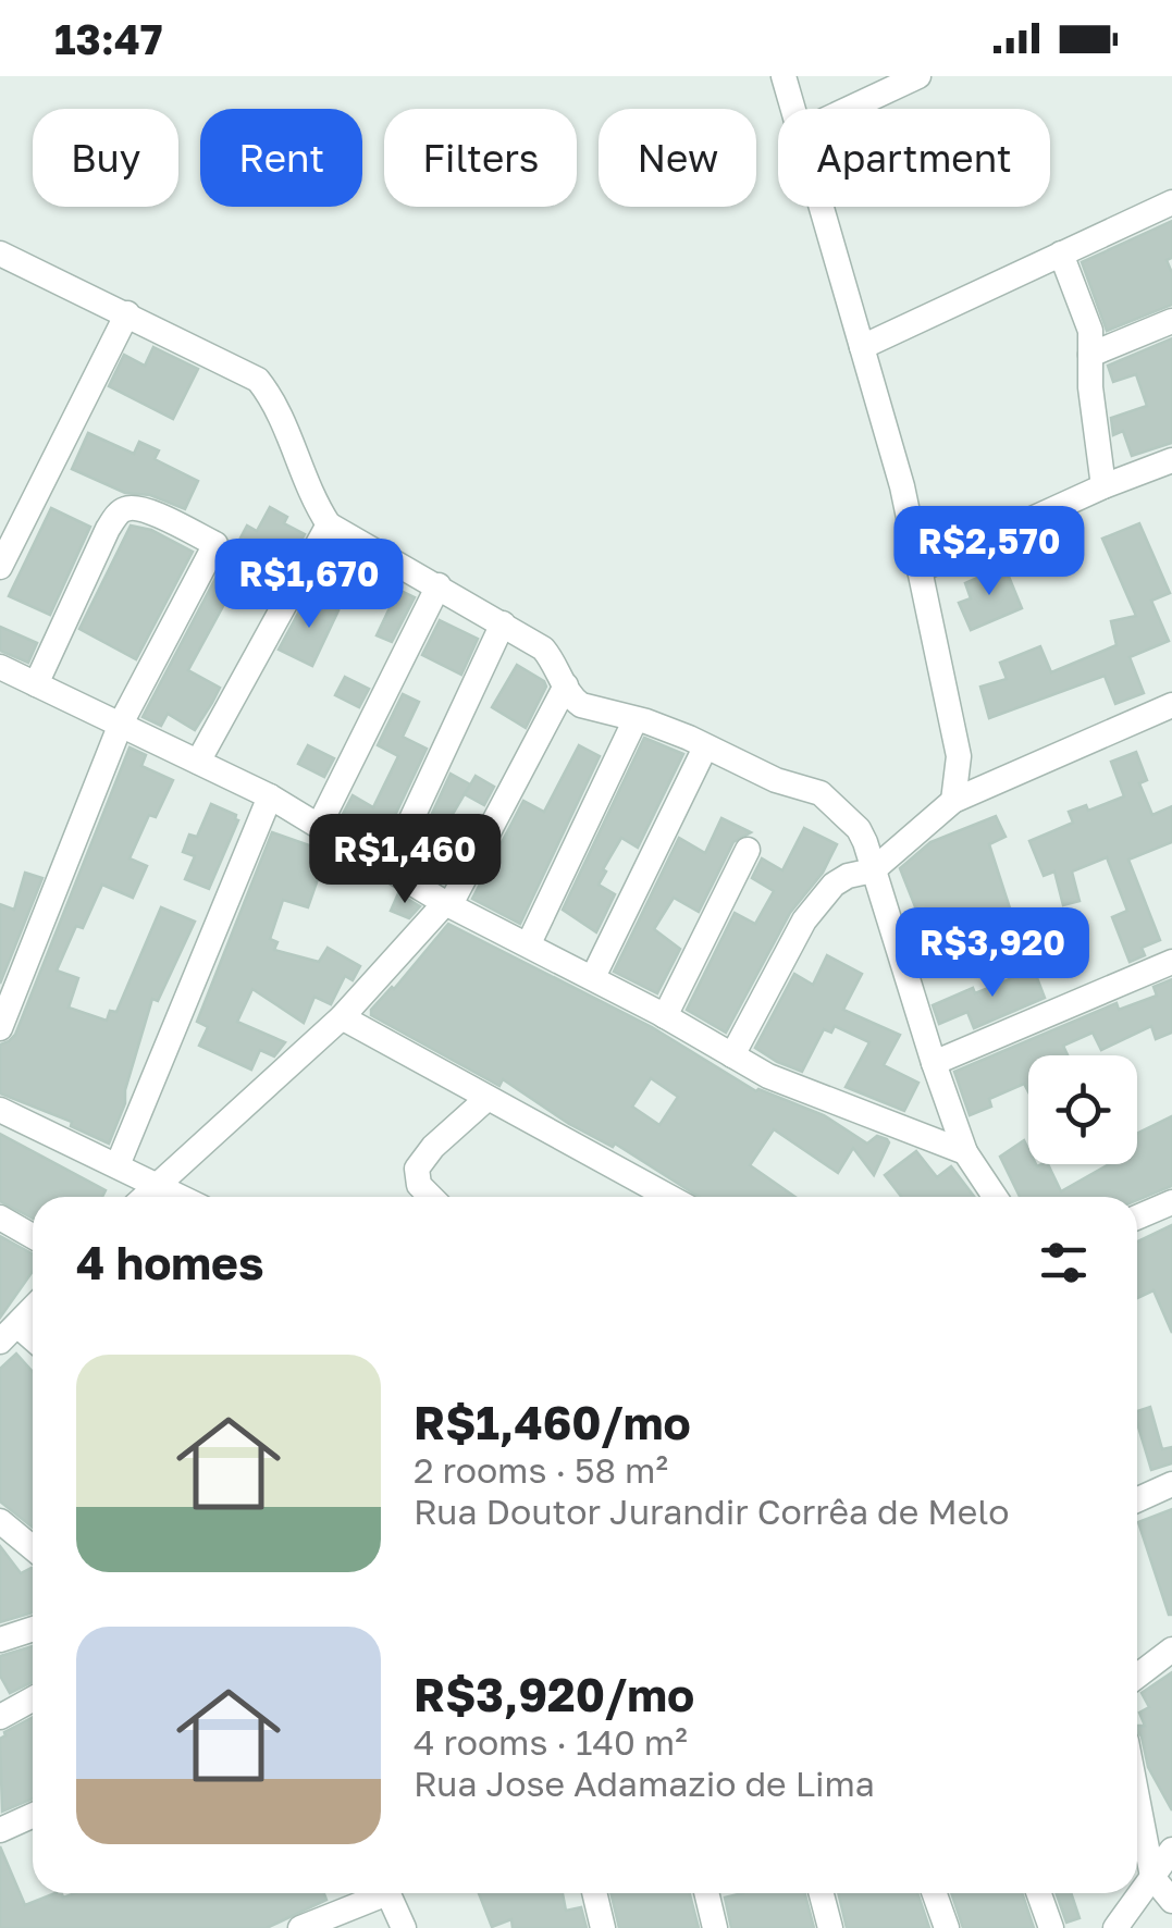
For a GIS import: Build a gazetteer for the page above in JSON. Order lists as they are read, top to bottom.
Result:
{
  "page": {
    "status": "13:47",
    "chip": [
      "Buy",
      "Rent",
      "Filters",
      "New",
      "Apartment"
    ],
    "price": [
      "R$2,570",
      "R$1,670",
      "R$1,460",
      "R$3,920"
    ],
    "heading": "4 homes",
    "list": [
      {
        "name": "R$1,460/mo",
        "note": "2 rooms · 58 m² · Rua Doutor Jurandir Corrêa de Melo"
      },
      {
        "name": "R$3,920/mo",
        "note": "4 rooms · 140 m² · Rua Jose Adamazio de Lima"
      }
    ]
  }
}
